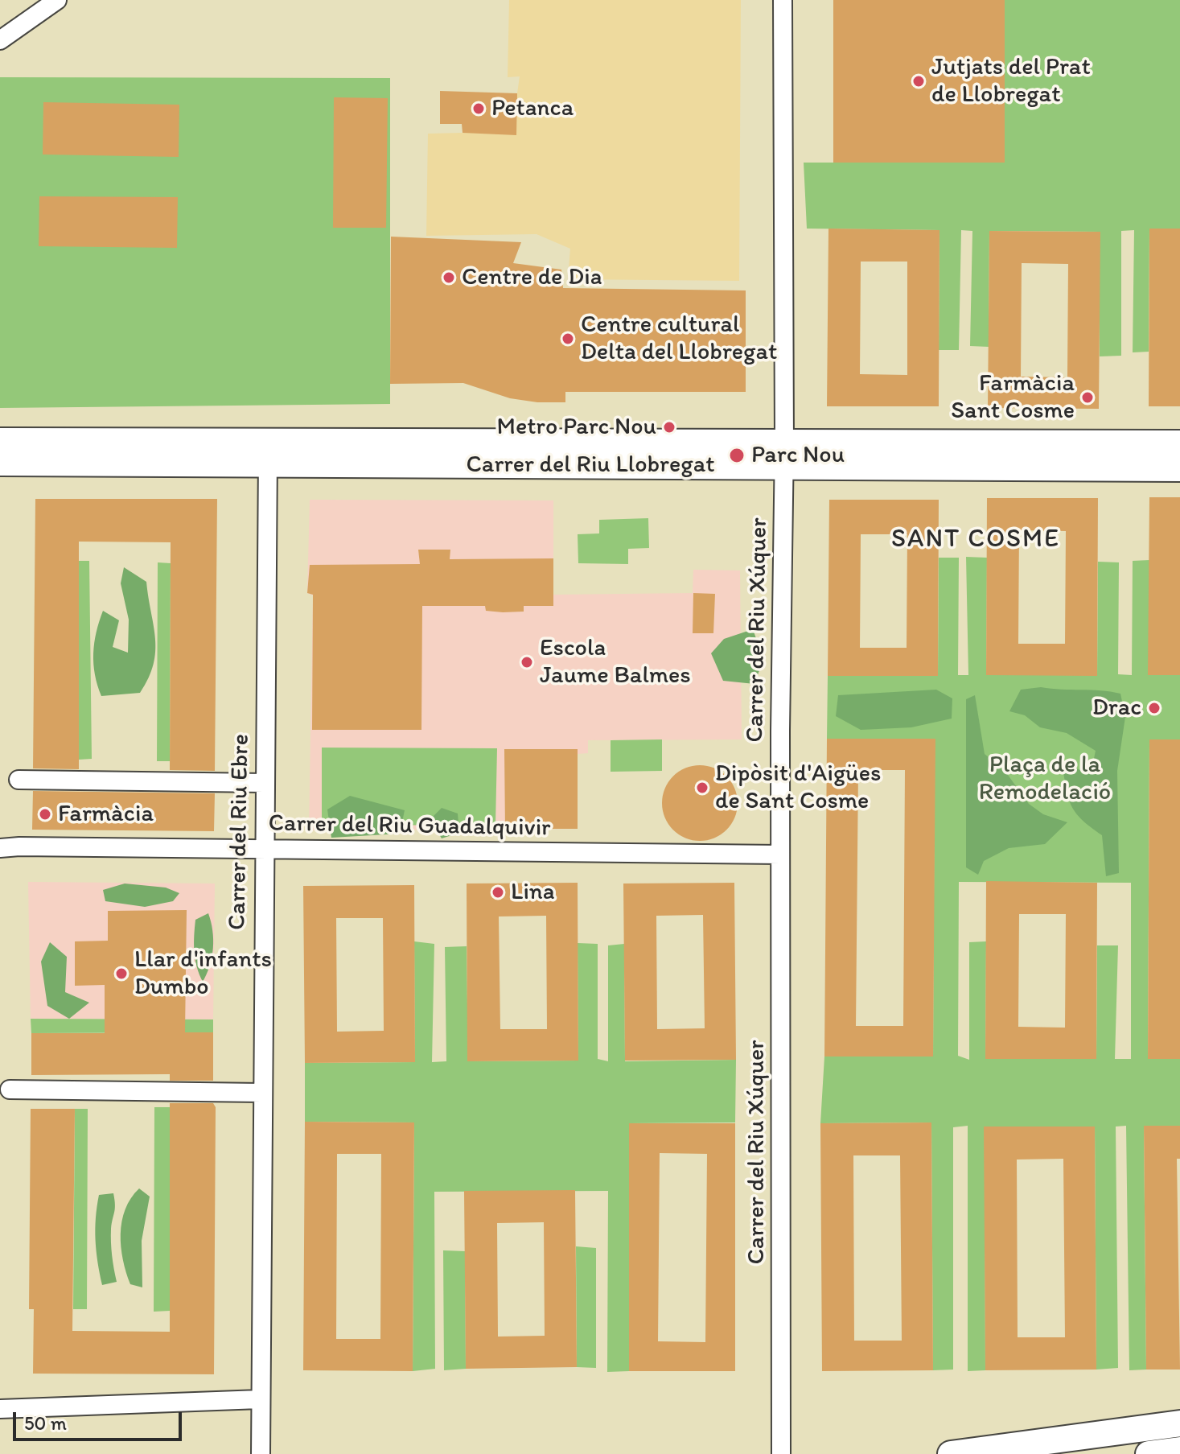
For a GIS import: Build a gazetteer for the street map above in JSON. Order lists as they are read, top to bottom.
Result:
{
  "streets": {
    "street": [
      "Carrer del Riu Llobregat",
      "Carrer del Riu Xúquer",
      "Carrer del Riu Guadalquivir",
      "Carrer del Riu Ebre"
    ]
  },
  "crossings": [
    ["Carrer del Riu Llobregat", "Carrer del Riu Xúquer"],
    ["Carrer del Riu Llobregat", "Carrer del Riu Ebre"],
    ["Carrer del Riu Xúquer", "Carrer del Riu Guadalquivir"],
    ["Carrer del Riu Guadalquivir", "Carrer del Riu Ebre"]
  ],
  "districts": ["SANT COSME"],
  "parks": ["Plaça de la Remodelació"],
  "places": [
    "Jutjats del Prat de Llobregat",
    "Petanca",
    "Centre de Dia",
    "Centre cultural Delta del Llobregat",
    "Farmàcia Sant Cosme",
    "Metro Parc Nou",
    "Parc Nou",
    "Escola Jaume Balmes",
    "Drac",
    "Dipòsit d'Aigües de Sant Cosme",
    "Farmàcia",
    "Lina",
    "Llar d'infants Dumbo"
  ],
  "scale_bar": "50 m"
}
